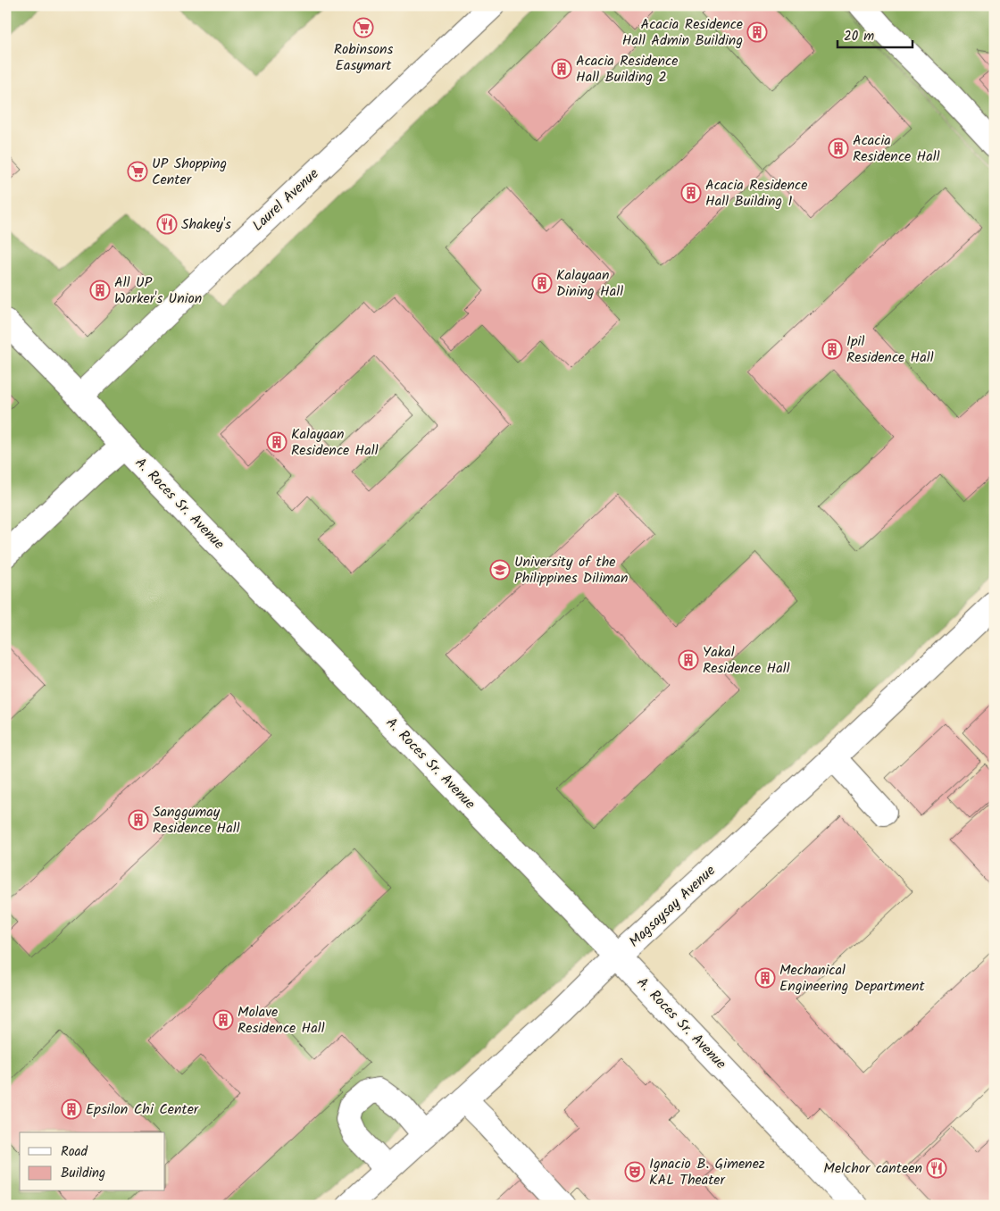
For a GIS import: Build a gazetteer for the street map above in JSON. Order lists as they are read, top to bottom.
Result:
{
  "streets": {
    "street": ["Laurel Avenue", "A. Roces Sr. Avenue", "Magsaysay Avenue"]
  },
  "crossings": [
    ["Laurel Avenue", "A. Roces Sr. Avenue"],
    ["A. Roces Sr. Avenue", "Magsaysay Avenue"]
  ],
  "places": {
    "supermarket": ["Robinsons Easymart", "UP Shopping Center"],
    "building": [
      "Acacia Residence Hall Admin Building",
      "Acacia Residence Hall Building 2",
      "Acacia Residence Hall",
      "Acacia Residence Hall Building 1",
      "Kalayaan Dining Hall",
      "All UP Worker's Union",
      "Ipil Residence Hall",
      "Kalayaan Residence Hall",
      "Yakal Residence Hall",
      "Sanggumay Residence Hall",
      "Mechanical Engineering Department",
      "Molave Residence Hall",
      "Epsilon Chi Center"
    ],
    "restaurant": ["Shakey's", "Melchor canteen"],
    "school or university": ["University of the Philippines Diliman"],
    "theatre": ["Ignacio B. Gimenez KAL Theater"]
  },
  "legend": ["Road", "Building"],
  "scale_bar": "20 m"
}
